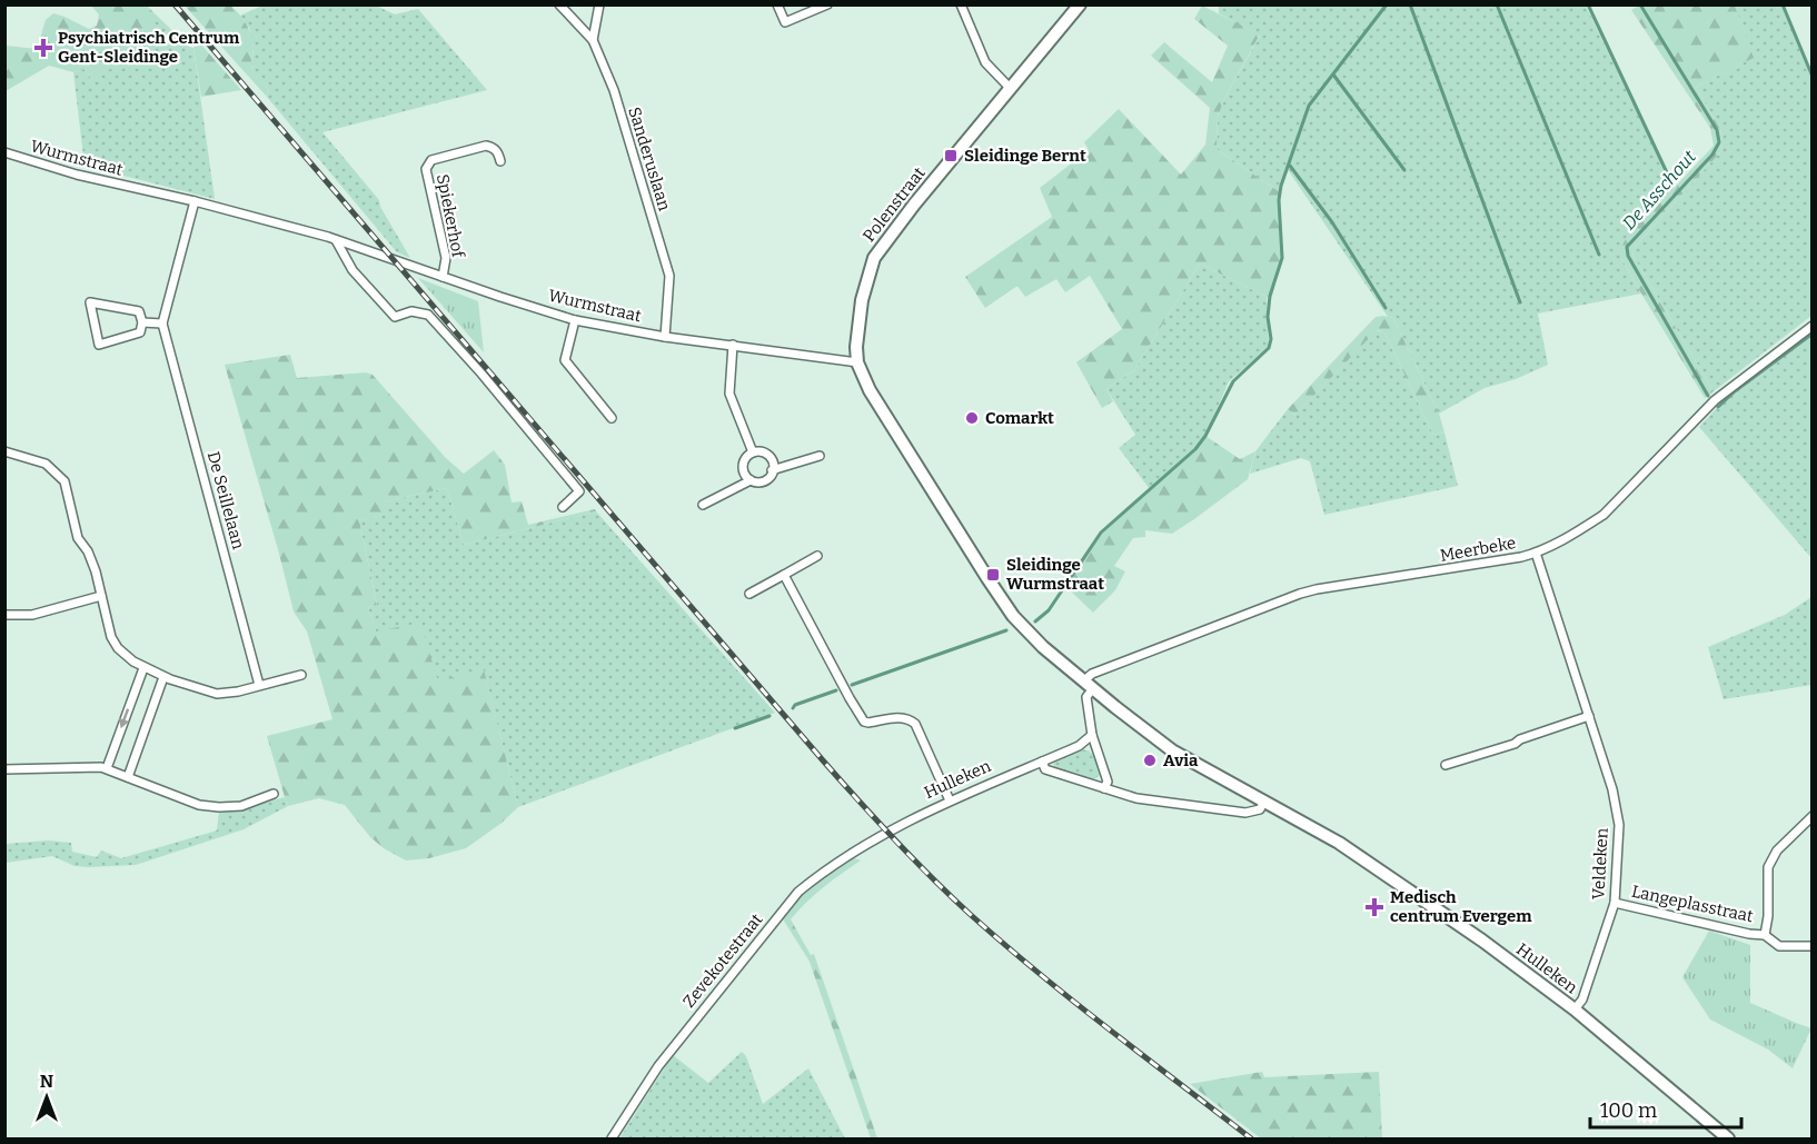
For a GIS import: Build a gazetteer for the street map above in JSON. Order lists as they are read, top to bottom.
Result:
{
  "streets": {
    "main road": ["Polenstraat", "Hulleken"],
    "street": [
      "Wurmstraat",
      "Sanderuslaan",
      "Spiekerhof",
      "De Seillelaan",
      "Meerbeke",
      "Veldeken",
      "Langeplasstraat",
      "Zevekotestraat"
    ]
  },
  "crossings": [
    ["Wurmstraat", "Sanderuslaan"],
    ["Wurmstraat", "Polenstraat"],
    ["Wurmstraat", "Spiekerhof"],
    ["Wurmstraat", "De Seillelaan"],
    ["Polenstraat", "Hulleken"],
    ["Meerbeke", "Hulleken"],
    ["Meerbeke", "Veldeken"],
    ["Hulleken", "Veldeken"],
    ["Hulleken", "Zevekotestraat"],
    ["Veldeken", "Langeplasstraat"]
  ],
  "water": ["De Asschout"],
  "places": {
    "health": ["Psychiatrisch Centrum Gent-Sleidinge", "Medisch centrum Evergem"],
    "transit": ["Sleidinge Bernt", "Sleidinge Wurmstraat"],
    "other": ["Comarkt", "Avia"]
  },
  "scale_bar": "100 m",
  "north": "top"
}
